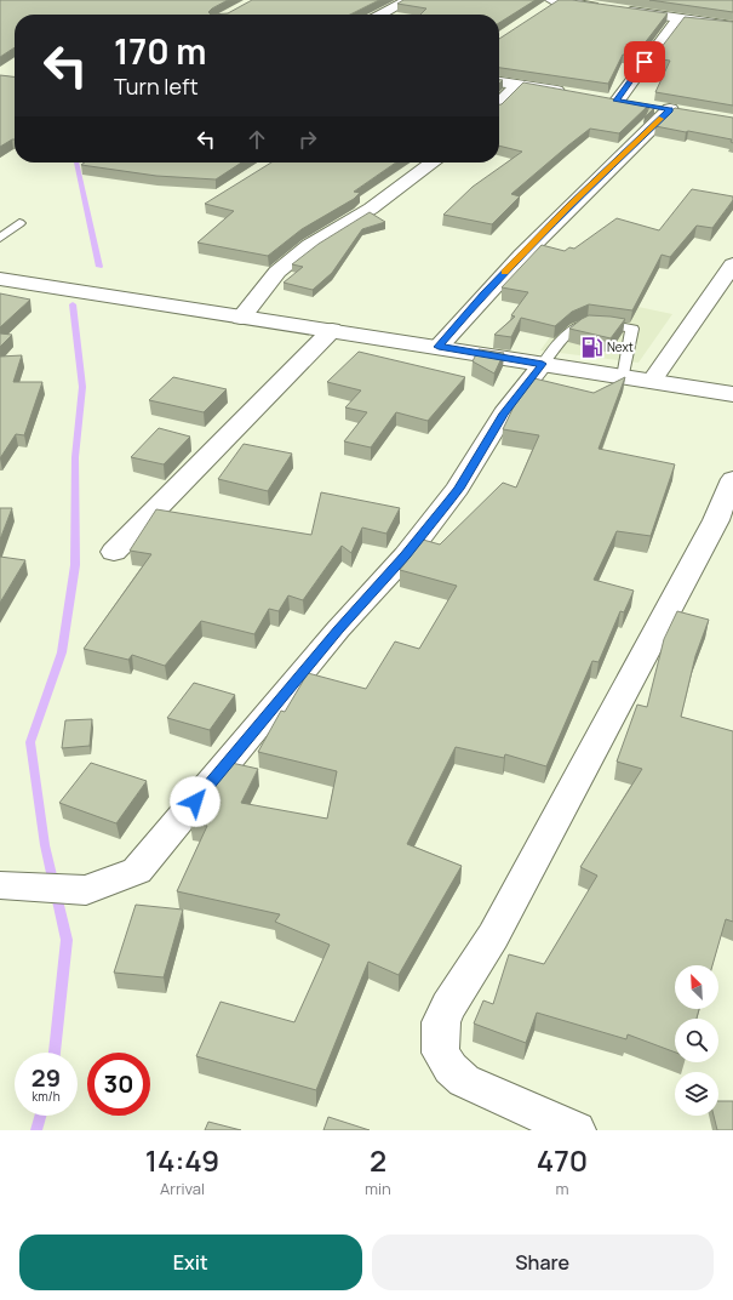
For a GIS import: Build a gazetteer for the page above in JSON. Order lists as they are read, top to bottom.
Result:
{
  "places": {
    "fuel station": ["Next"]
  },
  "north": "top left",
  "page": {
    "turn": ["170 m", "Turn left"],
    "speed": "29 km/h",
    "limit": "30",
    "eta": [
      "14:49",
      "Arrival",
      "2",
      "min",
      "470",
      "m"
    ],
    "buttons": ["Exit", "Share"]
  }
}
